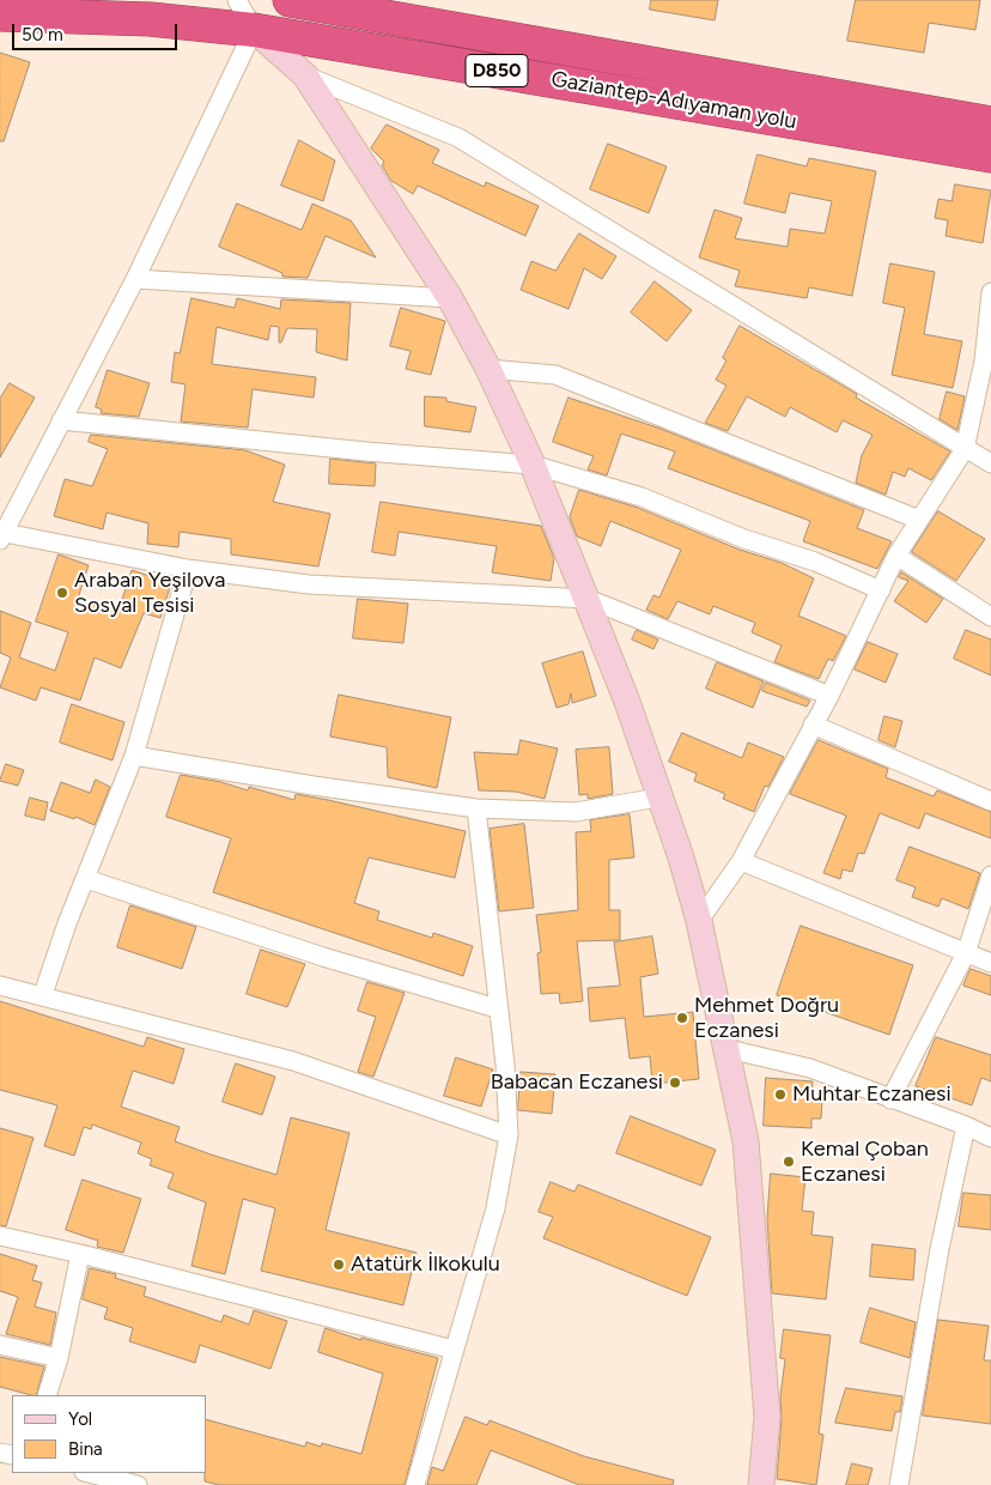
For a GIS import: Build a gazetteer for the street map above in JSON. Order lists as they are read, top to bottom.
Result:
{
  "streets": {
    "highway": ["D850", "Gaziantep-Adıyaman yolu"]
  },
  "places": [
    "Araban Yeşilova Sosyal Tesisi",
    "Mehmet Doğru Eczanesi",
    "Babacan Eczanesi",
    "Muhtar Eczanesi",
    "Kemal Çoban Eczanesi",
    "Atatürk İlkokulu"
  ],
  "legend": ["Yol", "Bina"],
  "scale_bar": "50 m"
}
